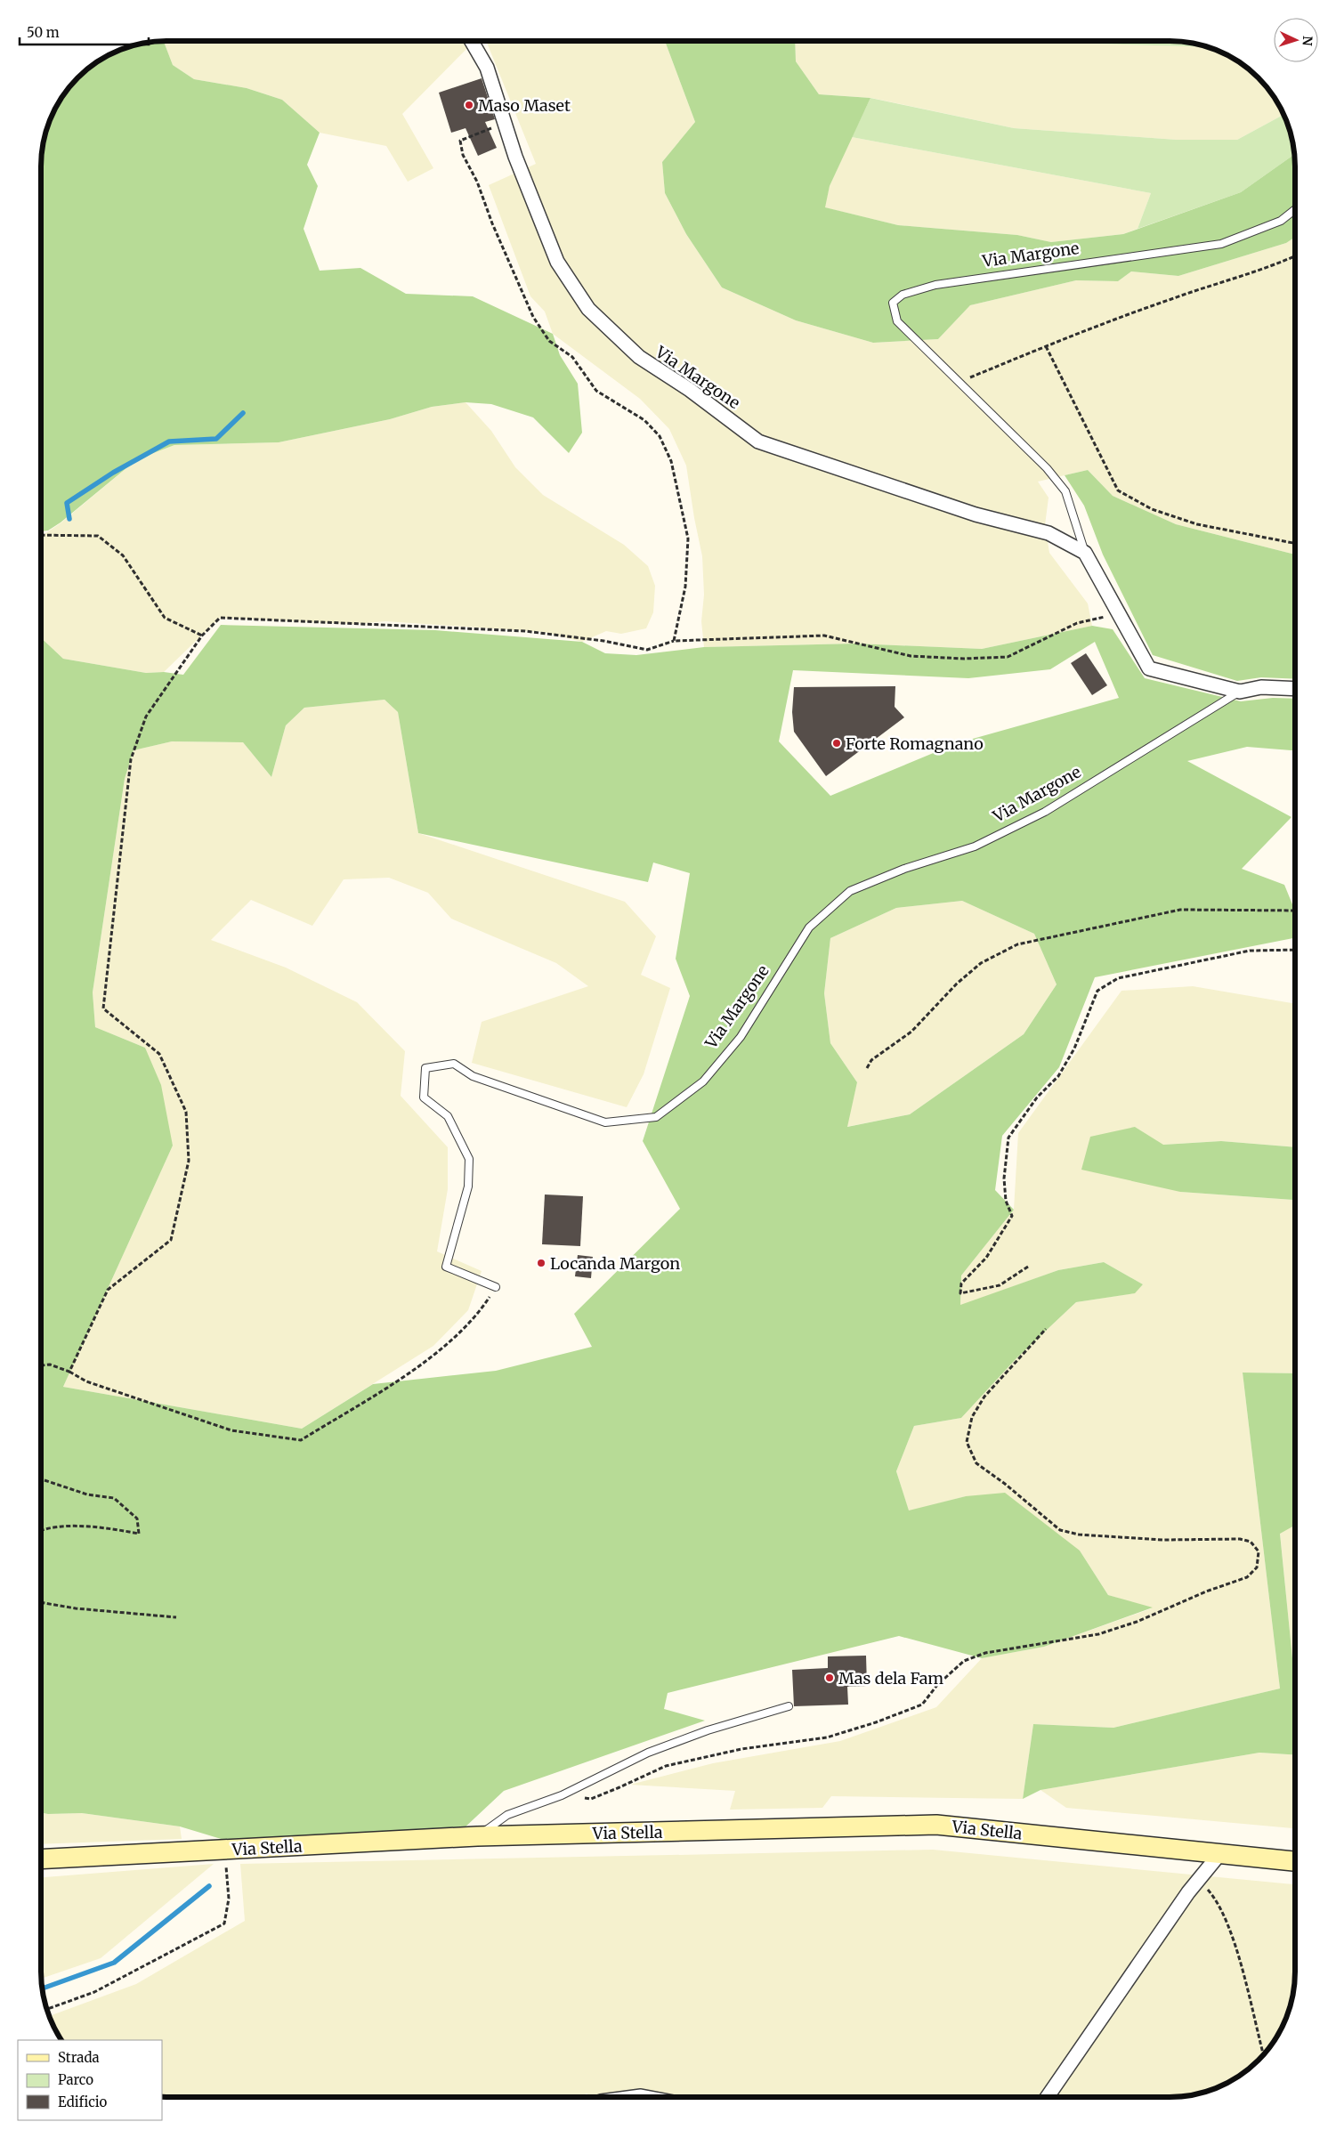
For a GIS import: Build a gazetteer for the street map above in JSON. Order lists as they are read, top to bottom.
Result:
{
  "streets": {
    "main road": ["Via Stella"],
    "street": ["Via Margone"]
  },
  "places": [
    "Maso Maset",
    "Forte Romagnano",
    "Locanda Margon",
    "Mas dela Fam"
  ],
  "legend": ["Strada", "Parco", "Edificio"],
  "scale_bar": "50 m",
  "north": "right"
}
